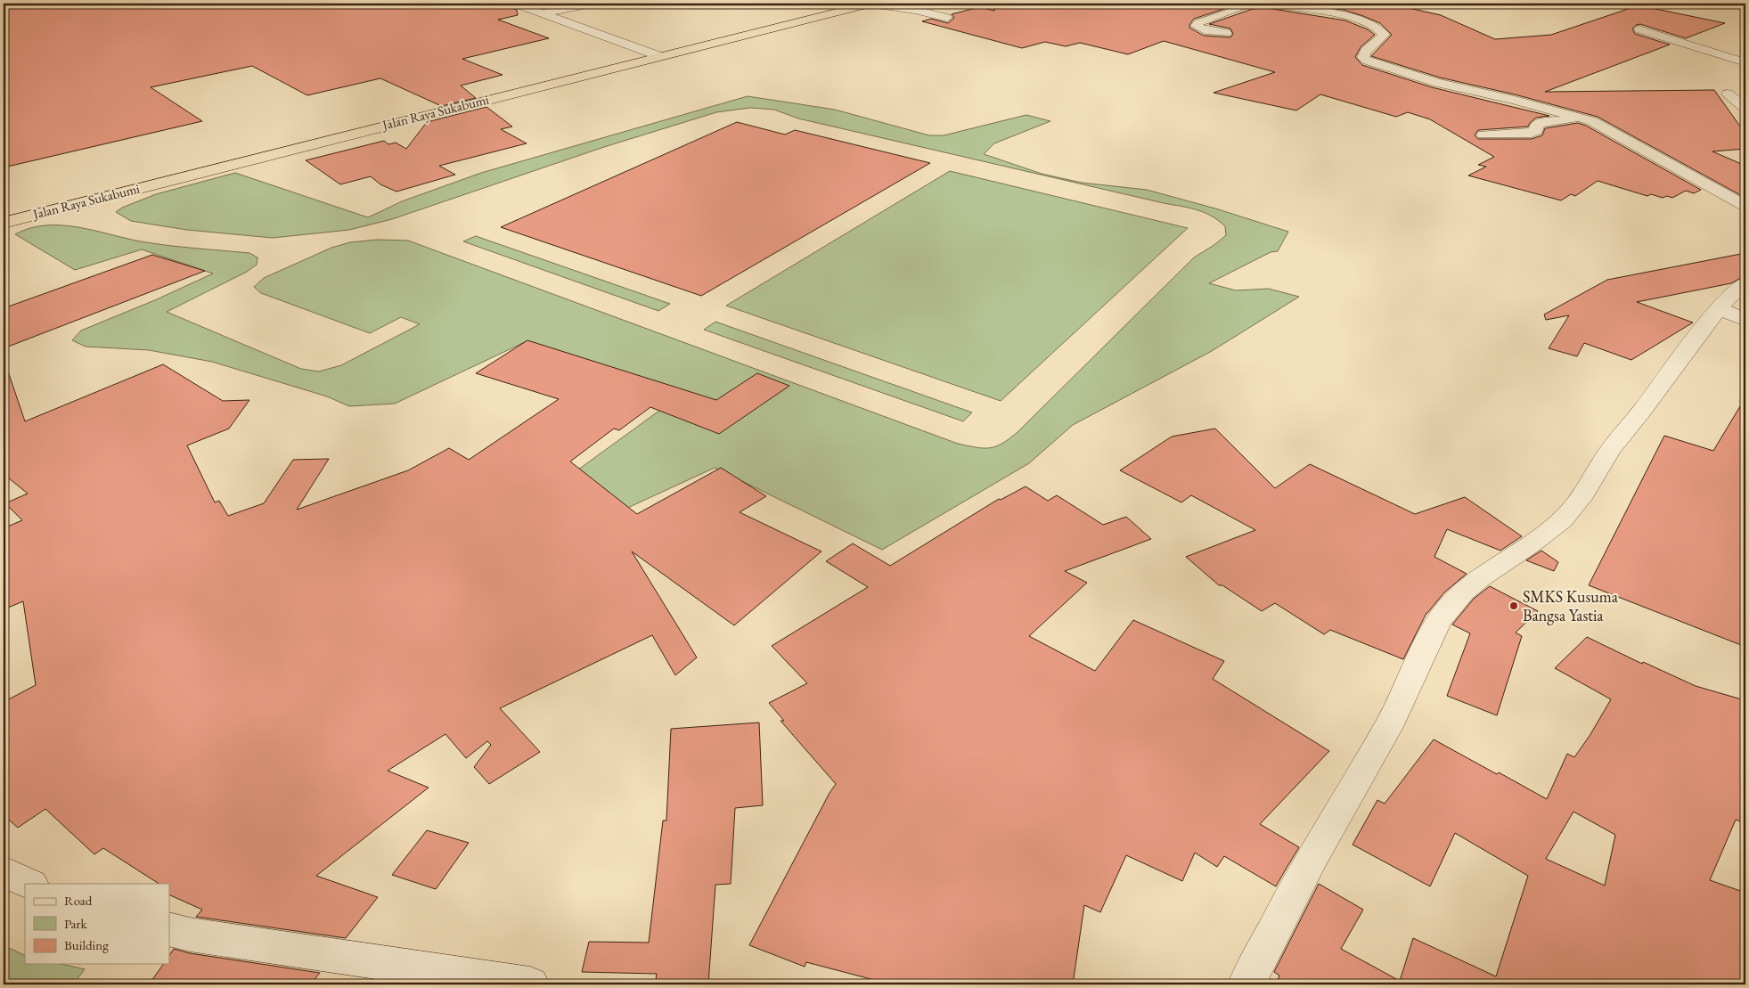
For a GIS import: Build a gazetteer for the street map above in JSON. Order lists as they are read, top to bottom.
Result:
{
  "streets": {
    "highway": ["Jalan Raya Sukabumi"]
  },
  "places": ["SMKS Kusuma Bangsa Yastia"],
  "legend": ["Road", "Park", "Building"]
}
